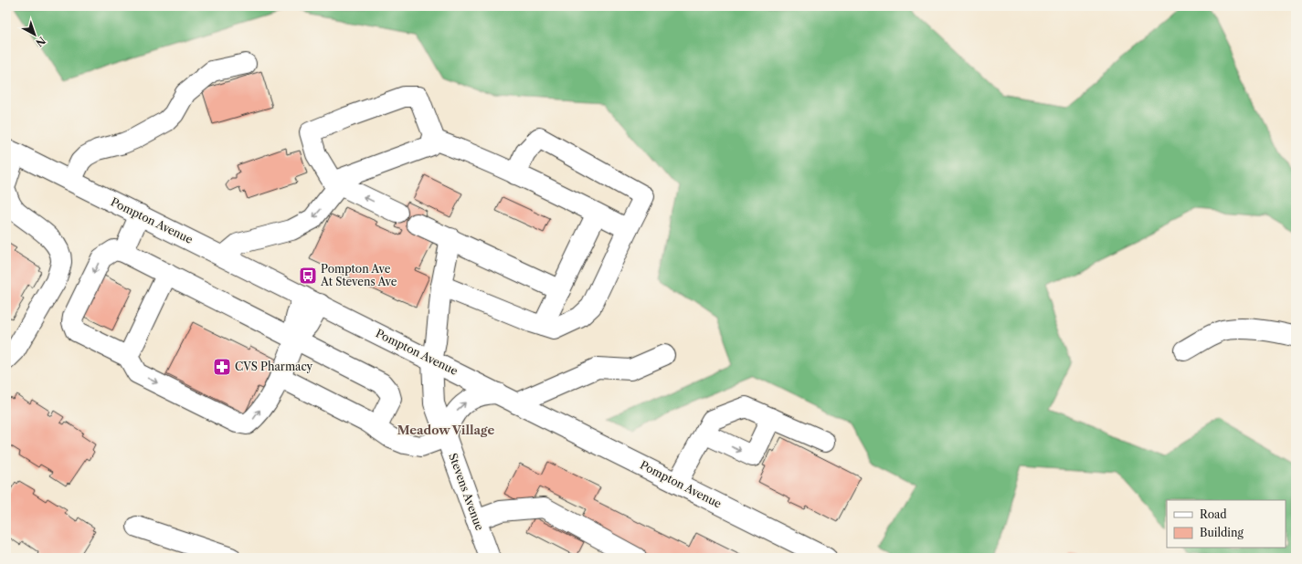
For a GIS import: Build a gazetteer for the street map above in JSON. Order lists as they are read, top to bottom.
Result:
{
  "streets": {
    "main road": ["Pompton Avenue", "Stevens Avenue"]
  },
  "crossings": [
    ["Pompton Avenue", "Stevens Avenue"]
  ],
  "districts": ["Meadow Village"],
  "places": {
    "bus stop": ["Pompton Ave At Stevens Ave"],
    "pharmacy": ["CVS Pharmacy"]
  },
  "legend": ["Road", "Building"],
  "north": "bottom right"
}
